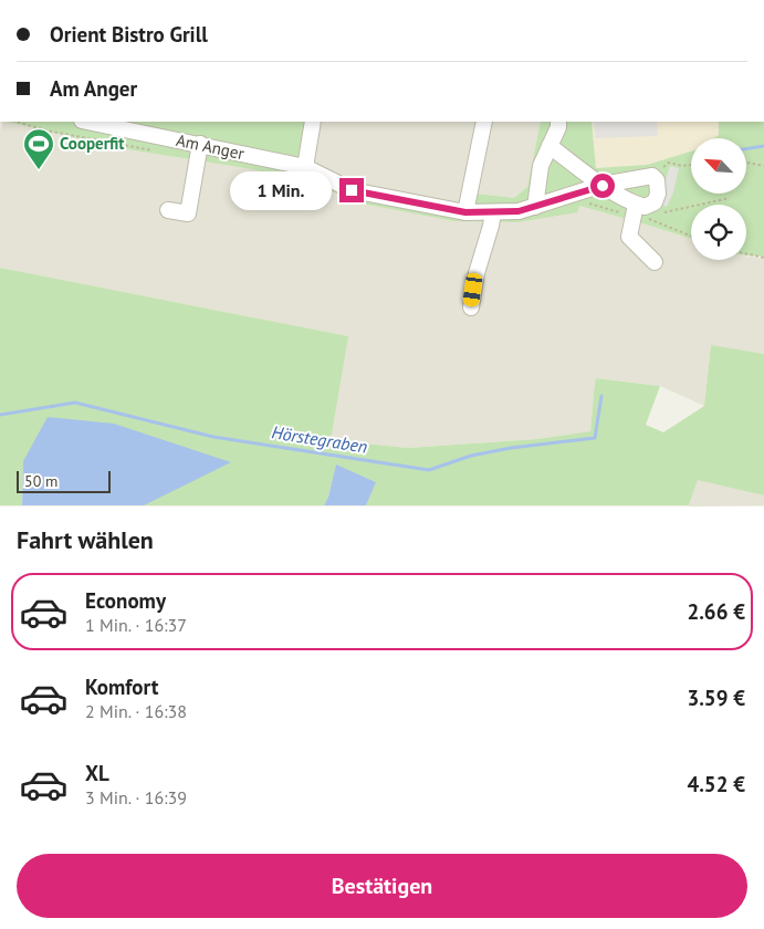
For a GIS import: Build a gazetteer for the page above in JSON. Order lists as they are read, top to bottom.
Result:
{
  "streets": {
    "street": ["Am Anger"]
  },
  "water": ["Hörstegraben"],
  "places": {
    "sports": ["Cooperfit"]
  },
  "scale_bar": "50 m",
  "north": "top left",
  "page": {
    "banner": ["Orient Bistro Grill", "Am Anger"],
    "bubble": "1 Min.",
    "scale": "50 m",
    "heading": "Fahrt wählen",
    "list": [
      {
        "name": "Economy",
        "note": "1 Min. · 16:37",
        "value": "2.66 €"
      },
      {
        "name": "Komfort",
        "note": "2 Min. · 16:38",
        "value": "3.59 €"
      },
      {
        "name": "XL",
        "note": "3 Min. · 16:39",
        "value": "4.52 €"
      }
    ],
    "buttons": "Bestätigen"
  }
}
